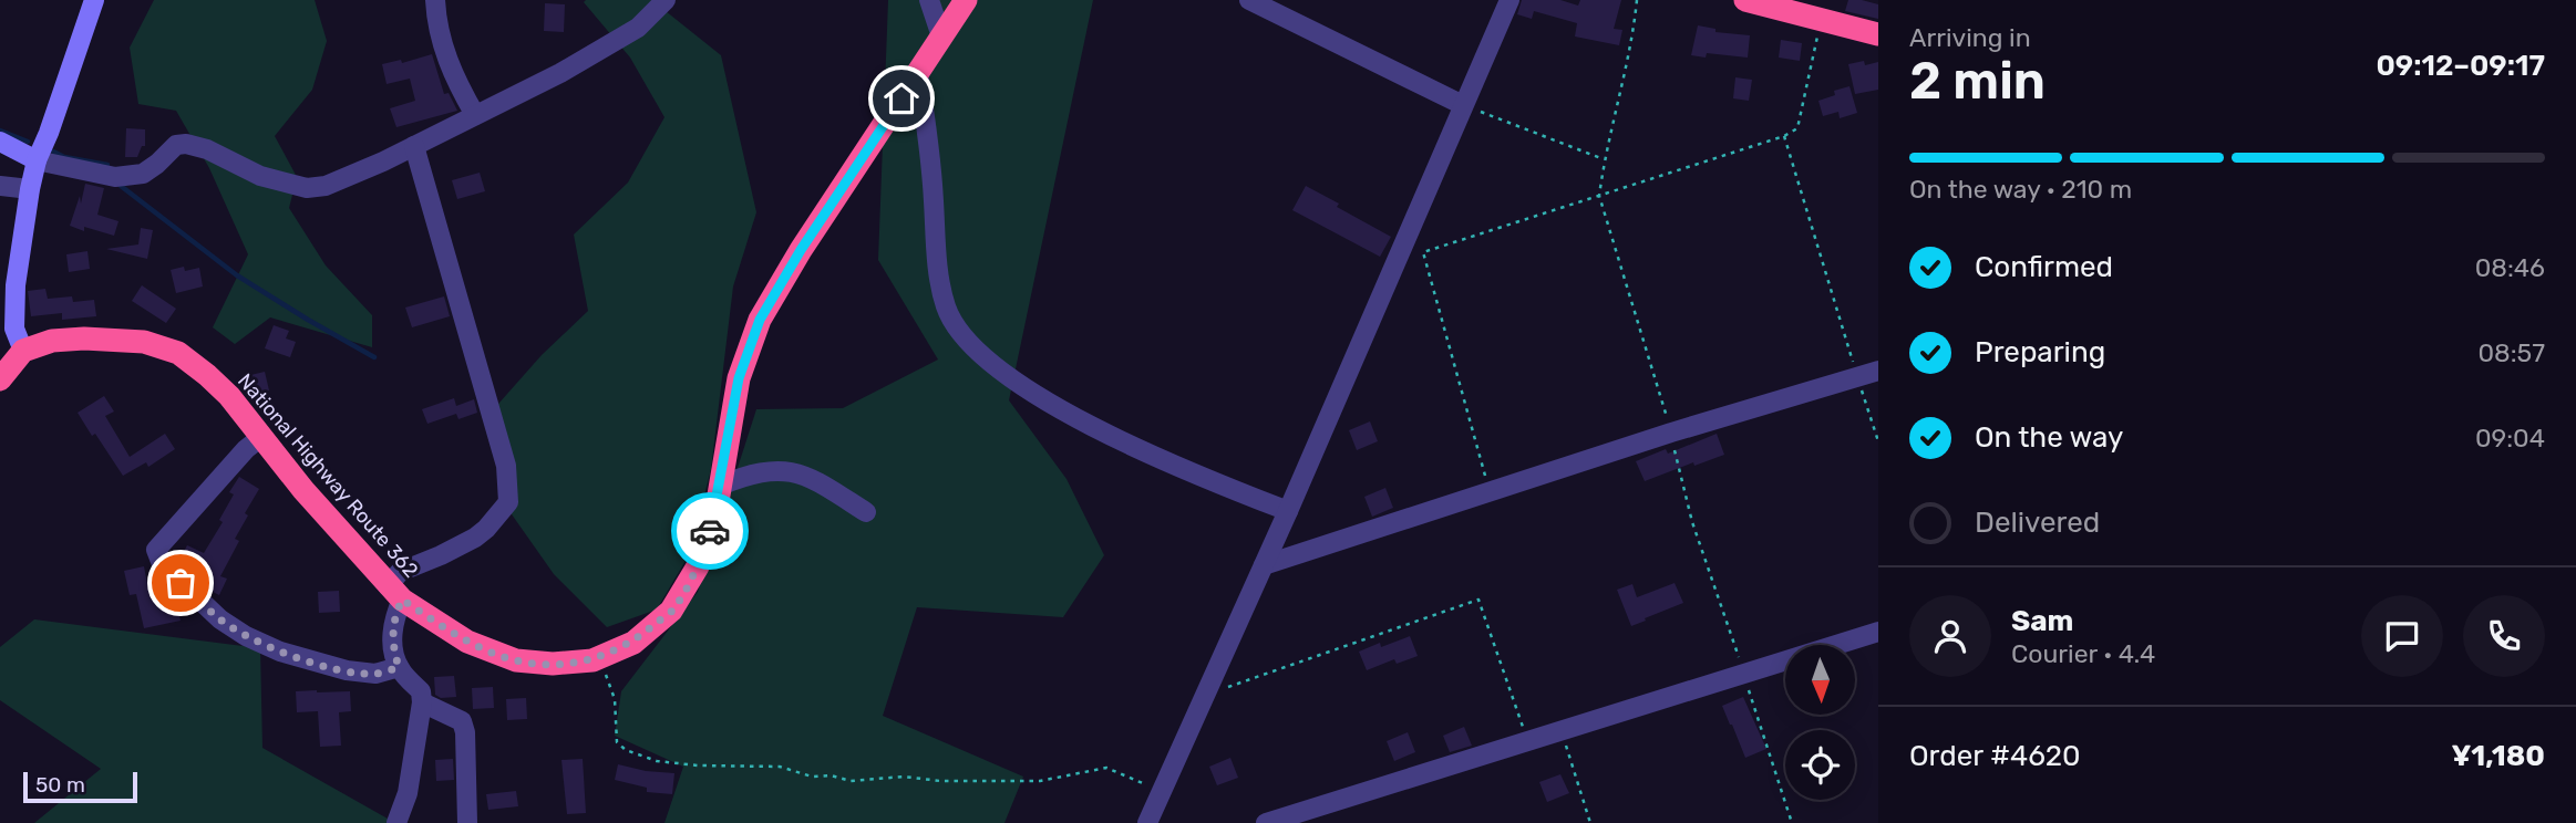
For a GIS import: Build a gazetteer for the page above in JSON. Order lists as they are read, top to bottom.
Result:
{
  "streets": {
    "highway": ["National Highway Route 362"]
  },
  "scale_bar": "50 m",
  "north": "bottom",
  "page": {
    "heading": ["2 min", "Arriving in", "09:12–09:17"],
    "panel": [
      "Sam",
      "Courier · 4.4",
      "Order #4620",
      "¥1,180"
    ],
    "bar": "On the way · 210 m",
    "list": [
      ["Confirmed", "08:46"],
      ["Preparing", "08:57"],
      ["On the way", "09:04"],
      "Delivered"
    ],
    "scale": "50 m"
  }
}
